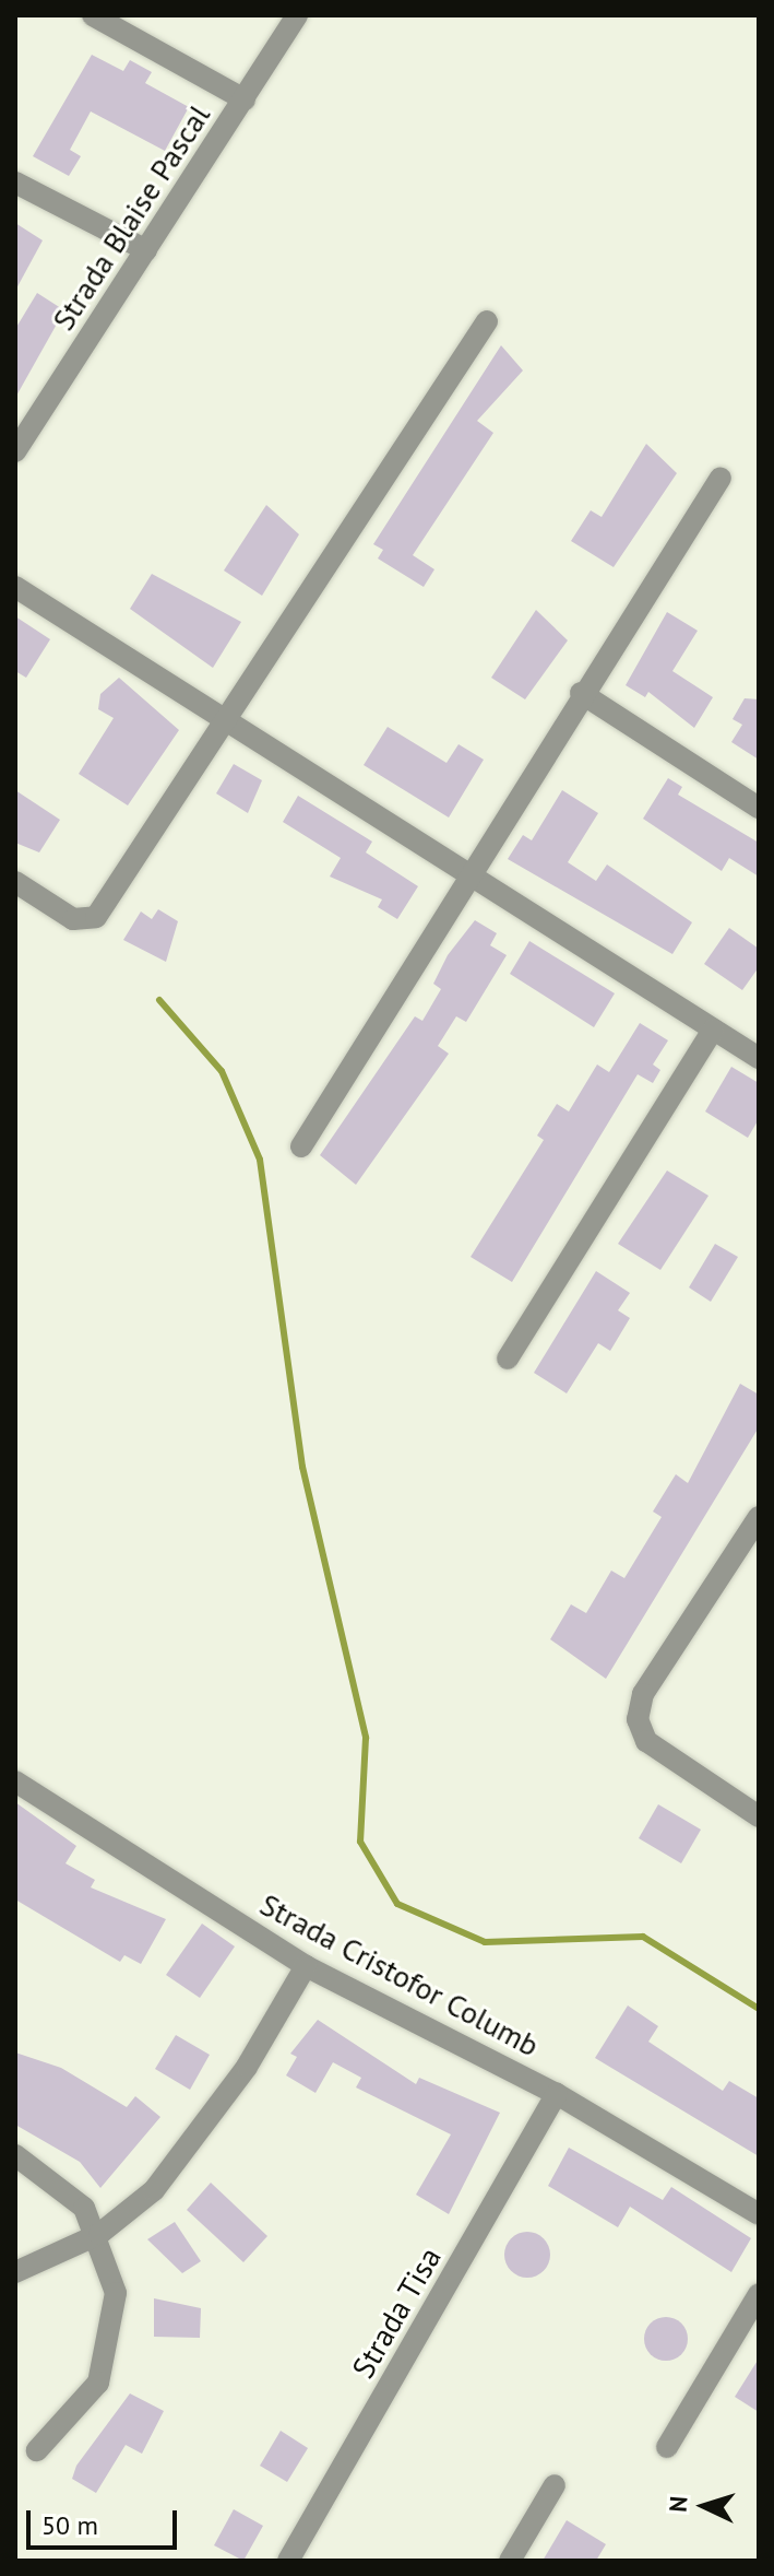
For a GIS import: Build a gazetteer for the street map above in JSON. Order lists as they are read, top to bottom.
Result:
{
  "streets": {
    "street": ["Strada Blaise Pascal", "Strada Cristofor Columb", "Strada Tisa"]
  },
  "crossings": [
    ["Strada Cristofor Columb", "Strada Tisa"]
  ],
  "scale_bar": "50 m",
  "north": "left"
}
